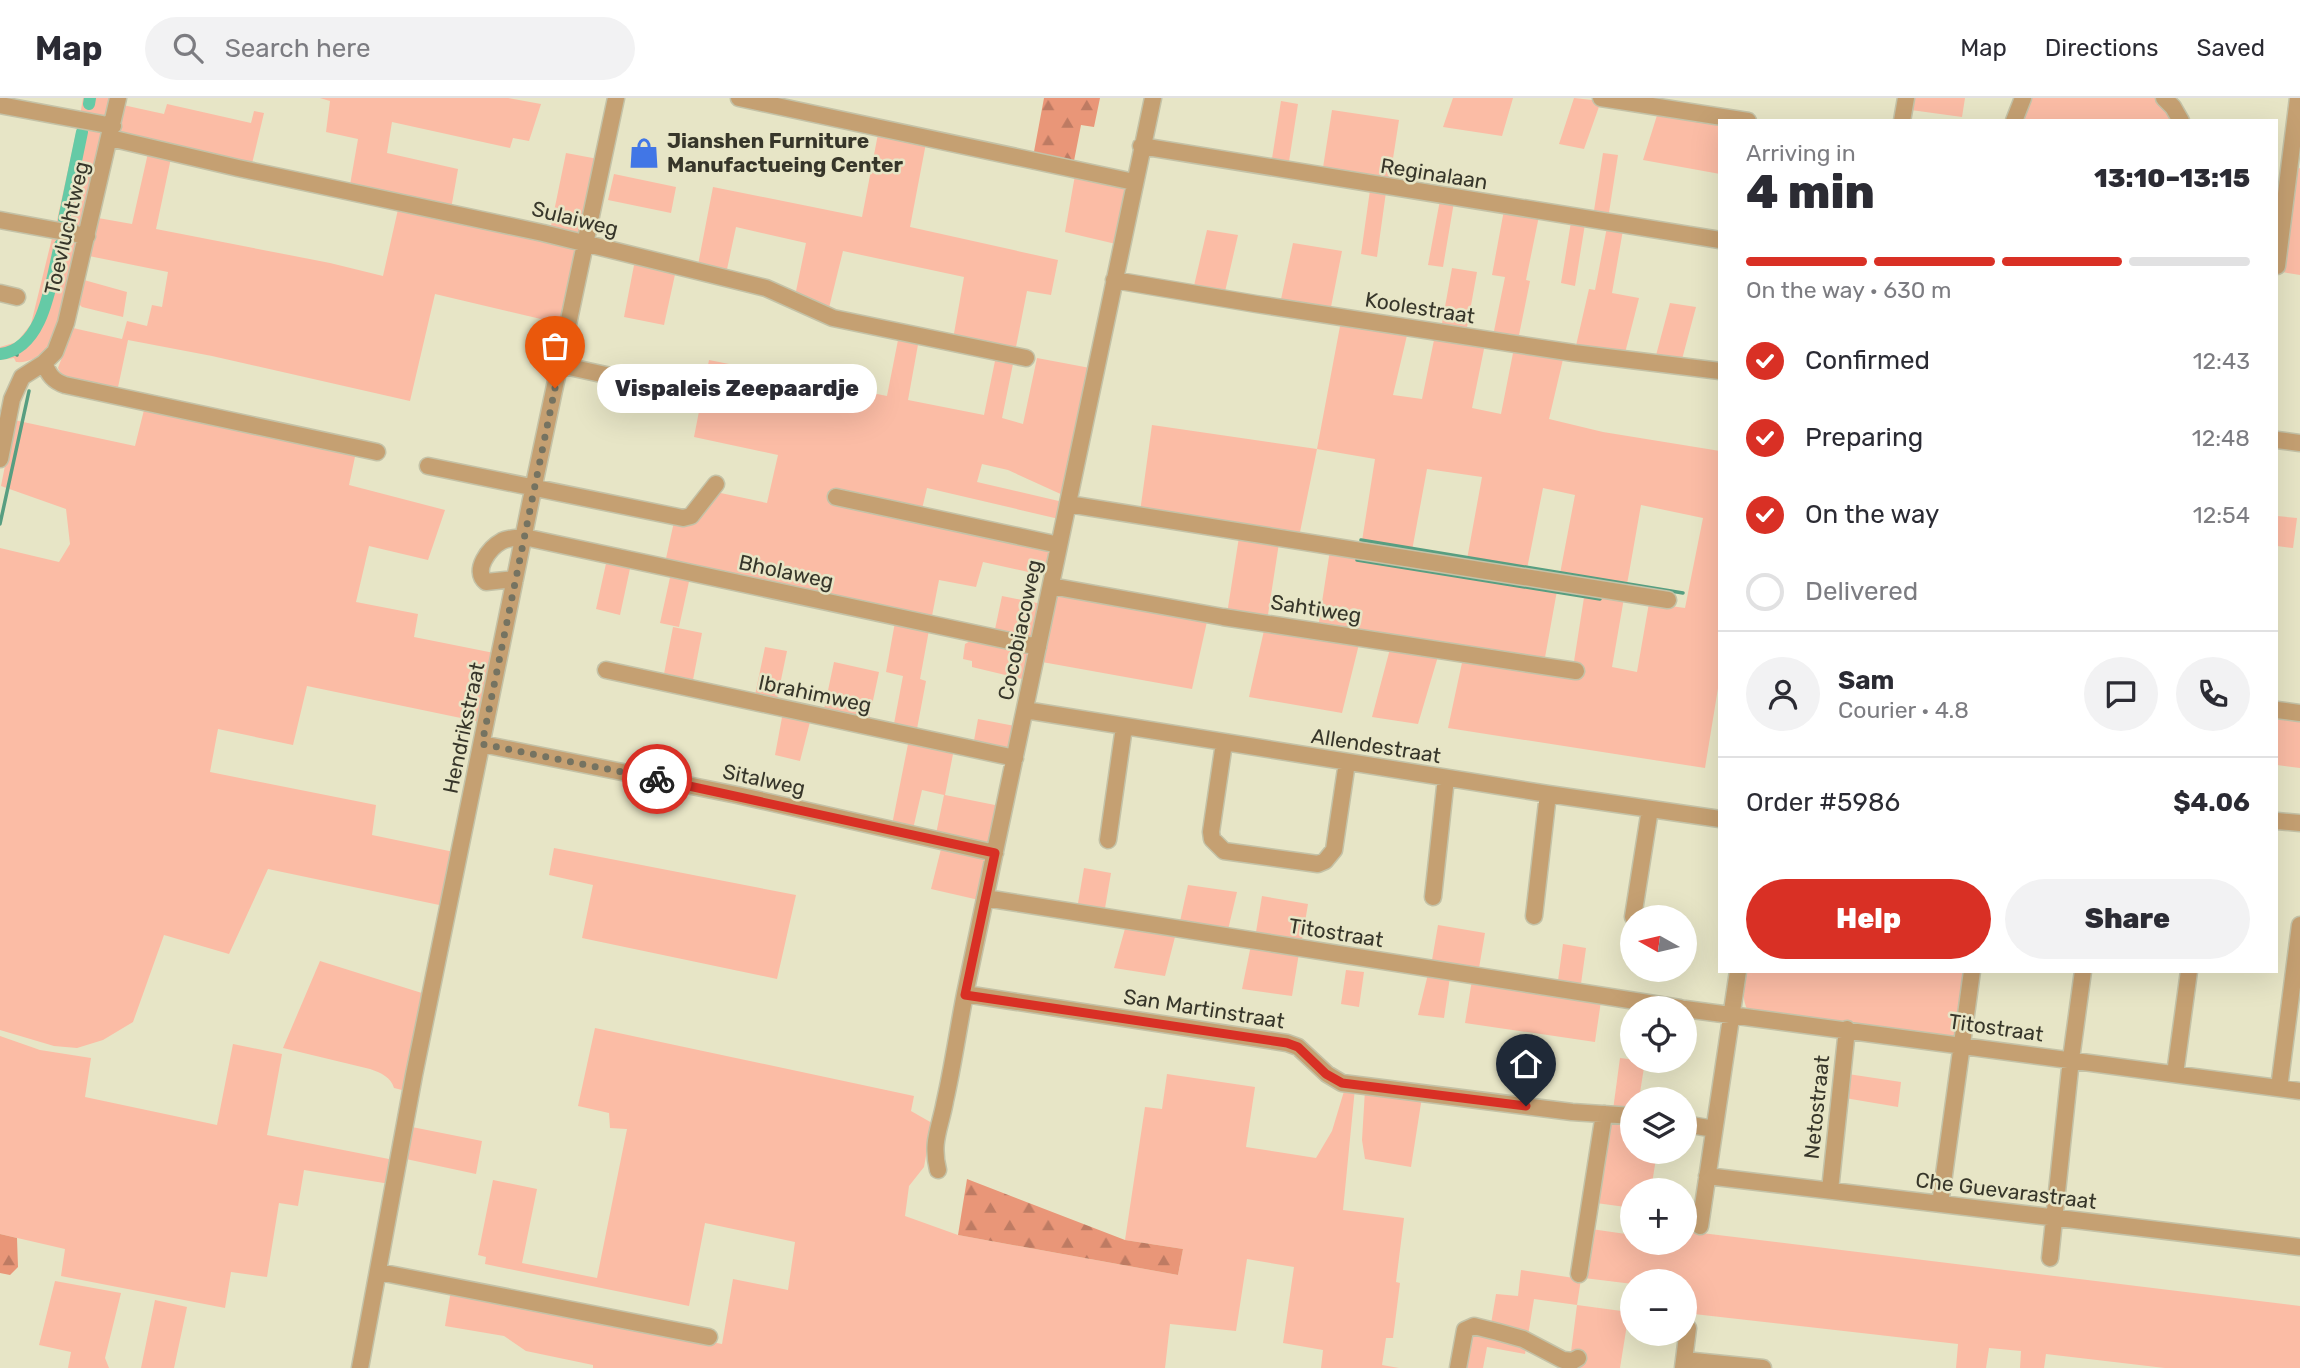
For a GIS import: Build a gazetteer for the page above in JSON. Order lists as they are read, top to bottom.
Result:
{
  "streets": {
    "street": [
      "Reginalaan",
      "Sulaiweg",
      "Toevluchtweg",
      "Koolestraat",
      "Bholaweg",
      "Sahtiweg",
      "Cocobiacoweg",
      "Ibrahimweg",
      "Hendrikstraat",
      "Allendestraat",
      "Sitalweg",
      "Titostraat",
      "San Martinstraat",
      "Netostraat",
      "Che Guevarastraat"
    ]
  },
  "crossings": [
    ["Reginalaan", "Cocobiacoweg"],
    ["Sulaiweg", "Toevluchtweg"],
    ["Sulaiweg", "Hendrikstraat"],
    ["Koolestraat", "Cocobiacoweg"],
    ["Bholaweg", "Cocobiacoweg"],
    ["Bholaweg", "Hendrikstraat"],
    ["Sahtiweg", "Cocobiacoweg"],
    ["Cocobiacoweg", "Ibrahimweg"],
    ["Cocobiacoweg", "Allendestraat"],
    ["Cocobiacoweg", "Sitalweg"],
    ["Cocobiacoweg", "Titostraat"],
    ["Cocobiacoweg", "San Martinstraat"],
    ["Hendrikstraat", "Sitalweg"],
    ["Titostraat", "Netostraat"],
    ["Netostraat", "Che Guevarastraat"]
  ],
  "places": {
    "shop": ["Jianshen Furniture Manufactueing Center"],
    "other": ["Vispaleis Zeepaardje"]
  },
  "north": "left",
  "page": {
    "header": "Map",
    "search": "Search here",
    "nav": ["Map", "Directions", "Saved"],
    "heading": ["4 min", "Arriving in", "13:10–13:15"],
    "panel": [
      "Sam",
      "Courier · 4.8",
      "Order #5986",
      "$4.06"
    ],
    "bar": "On the way · 630 m",
    "list": [
      ["Confirmed", "12:43"],
      ["Preparing", "12:48"],
      ["On the way", "12:54"],
      "Delivered"
    ],
    "bubble": "Vispaleis Zeepaardje",
    "buttons": ["Help", "Share"],
    "map_buttons": ["+", "−"]
  }
}
